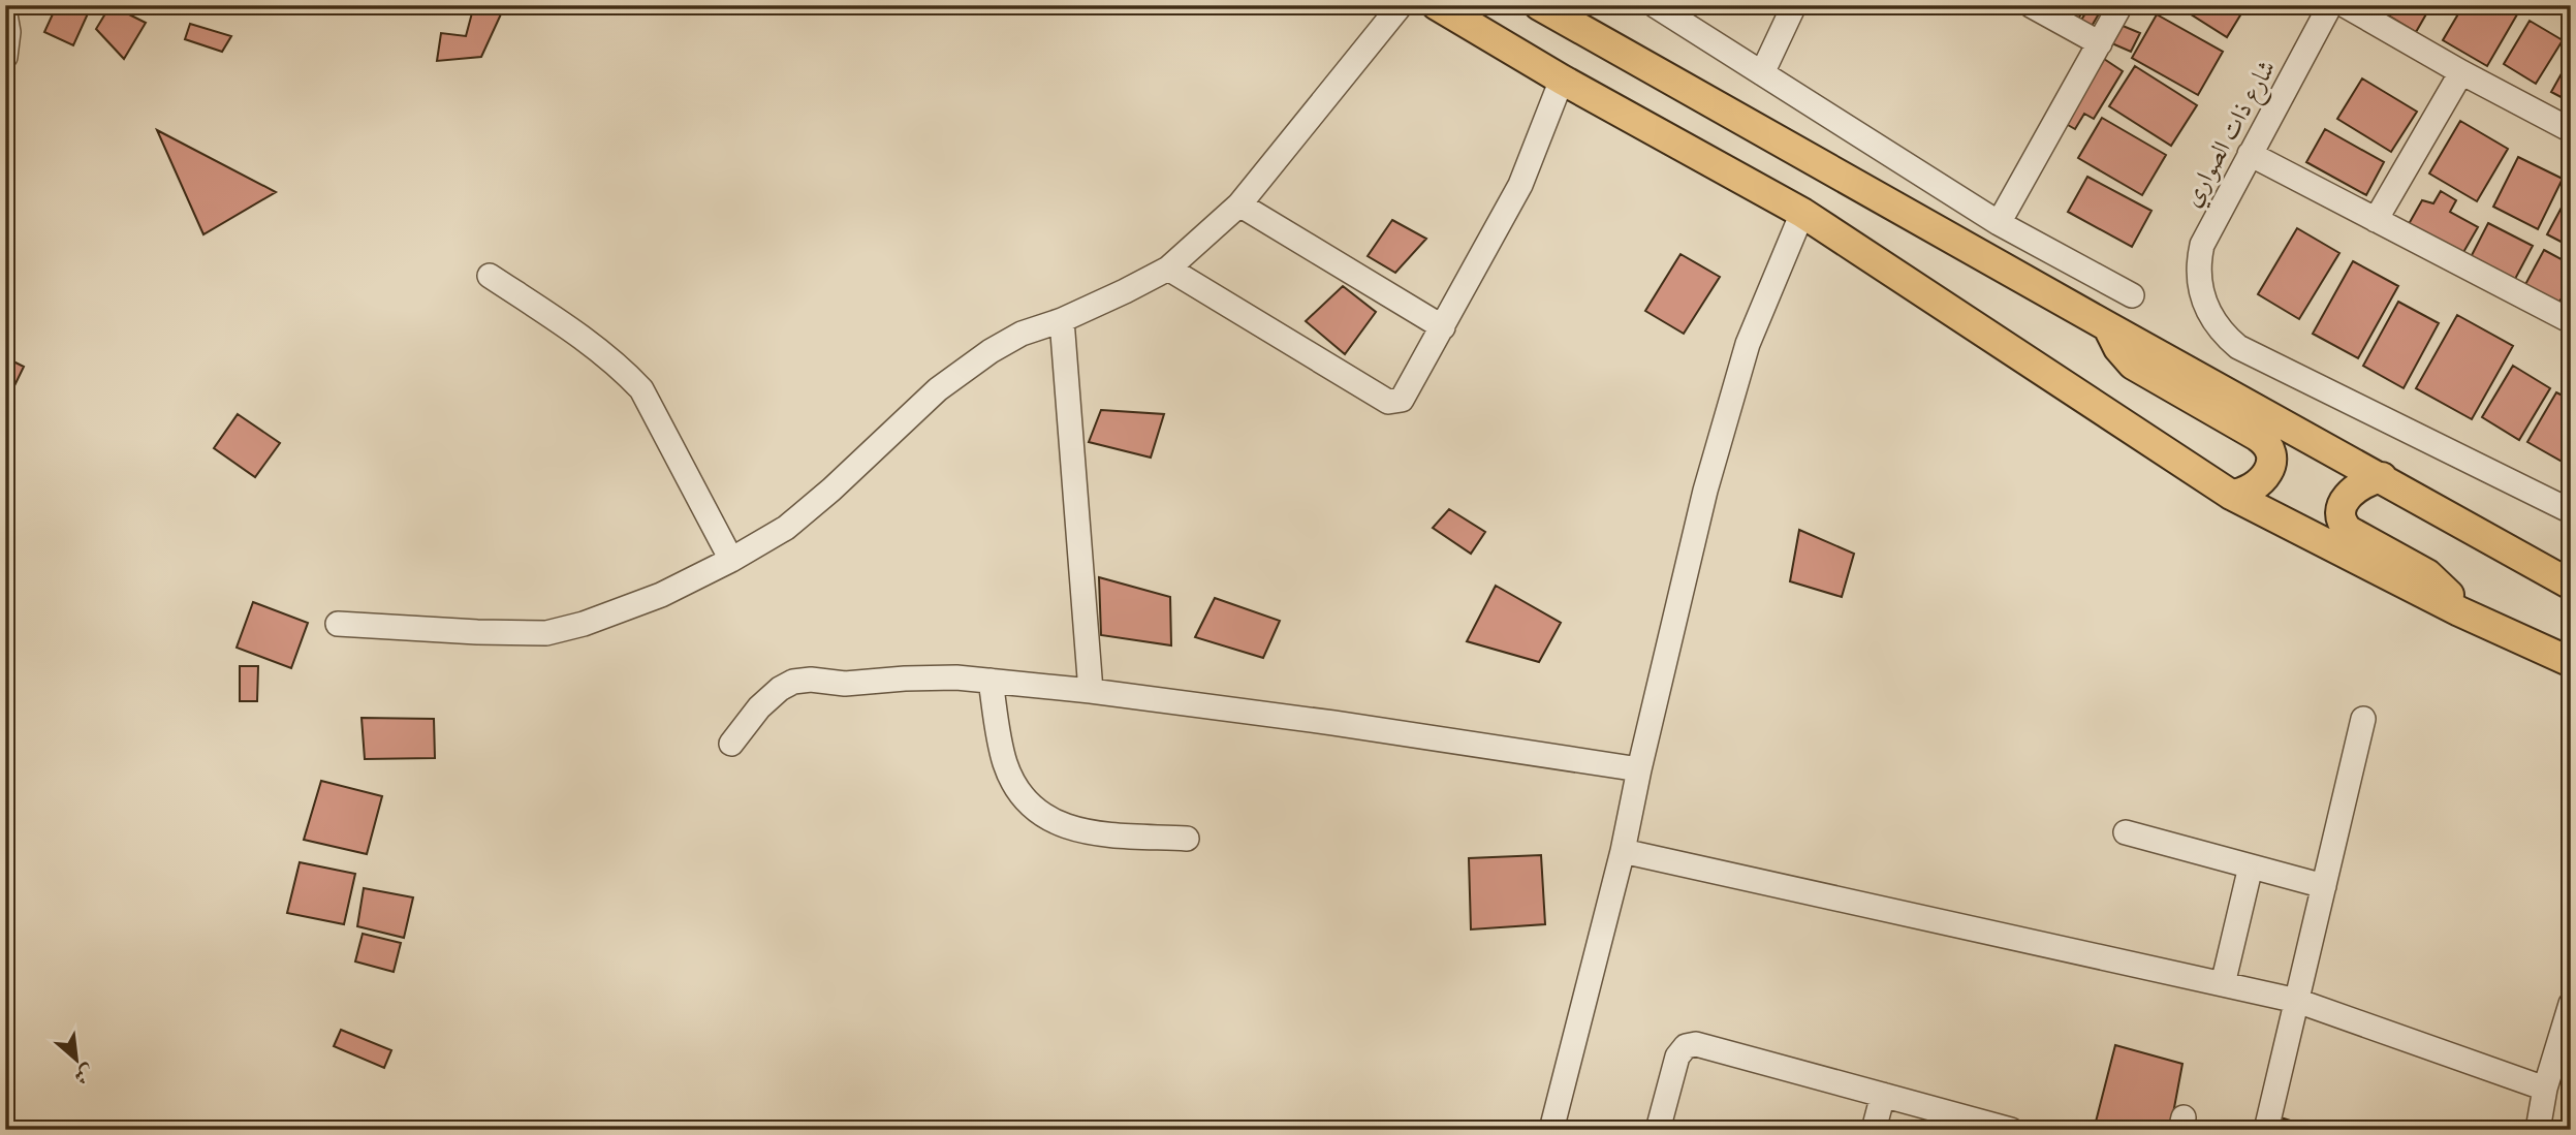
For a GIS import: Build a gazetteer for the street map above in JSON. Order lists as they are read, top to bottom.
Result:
{
  "streets": {
    "street": ["شارع ذات الصواري"]
  },
  "north": "bottom right"
}
